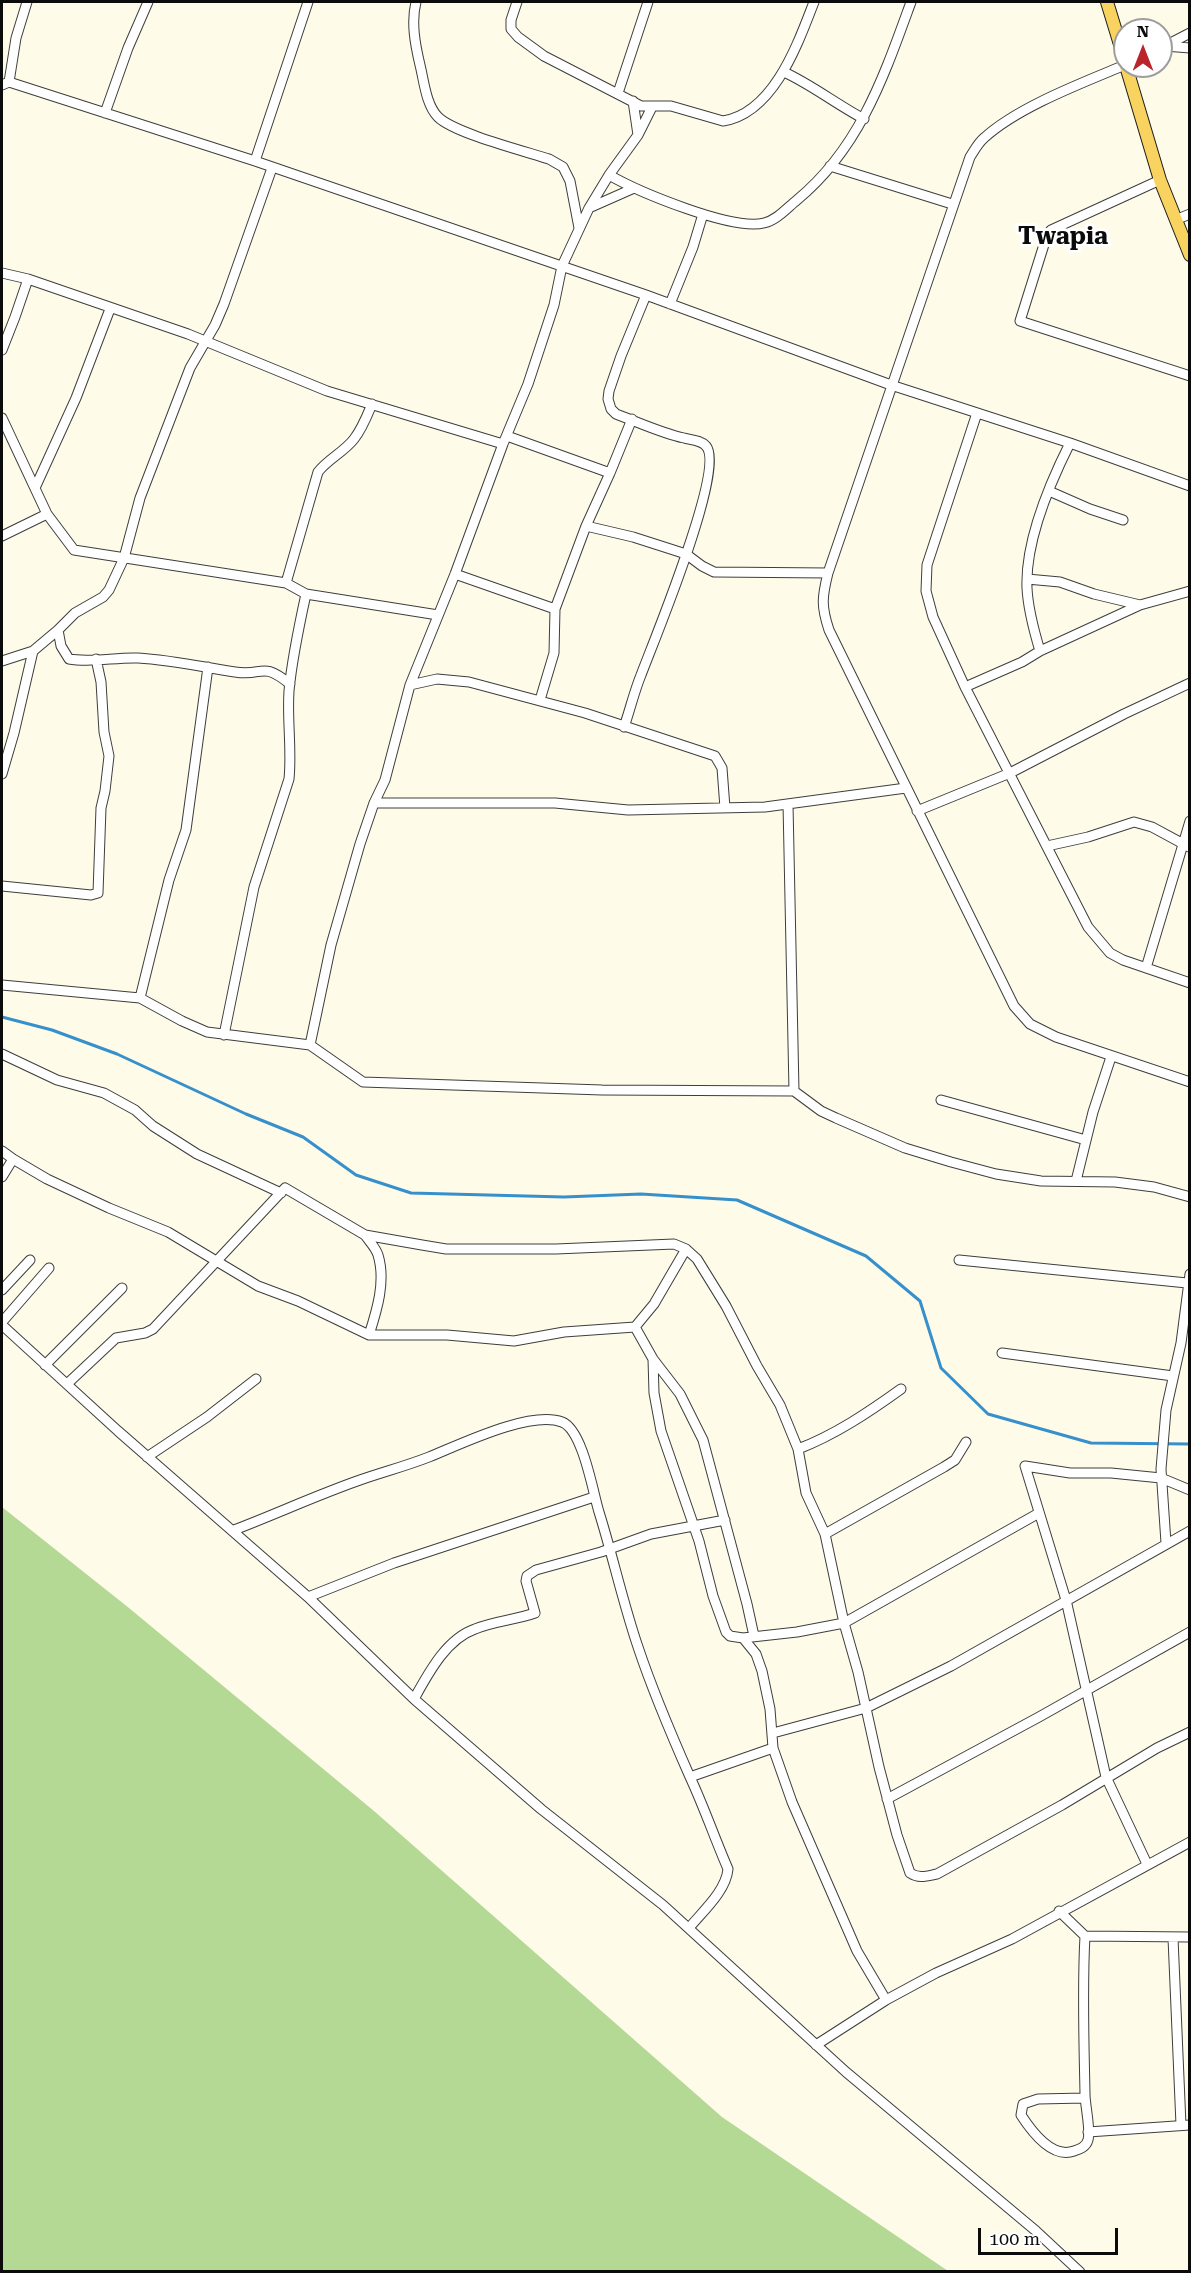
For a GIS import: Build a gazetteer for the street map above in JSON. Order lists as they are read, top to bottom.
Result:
{
  "districts": ["Twapia"],
  "scale_bar": "100 m",
  "north": "top"
}
